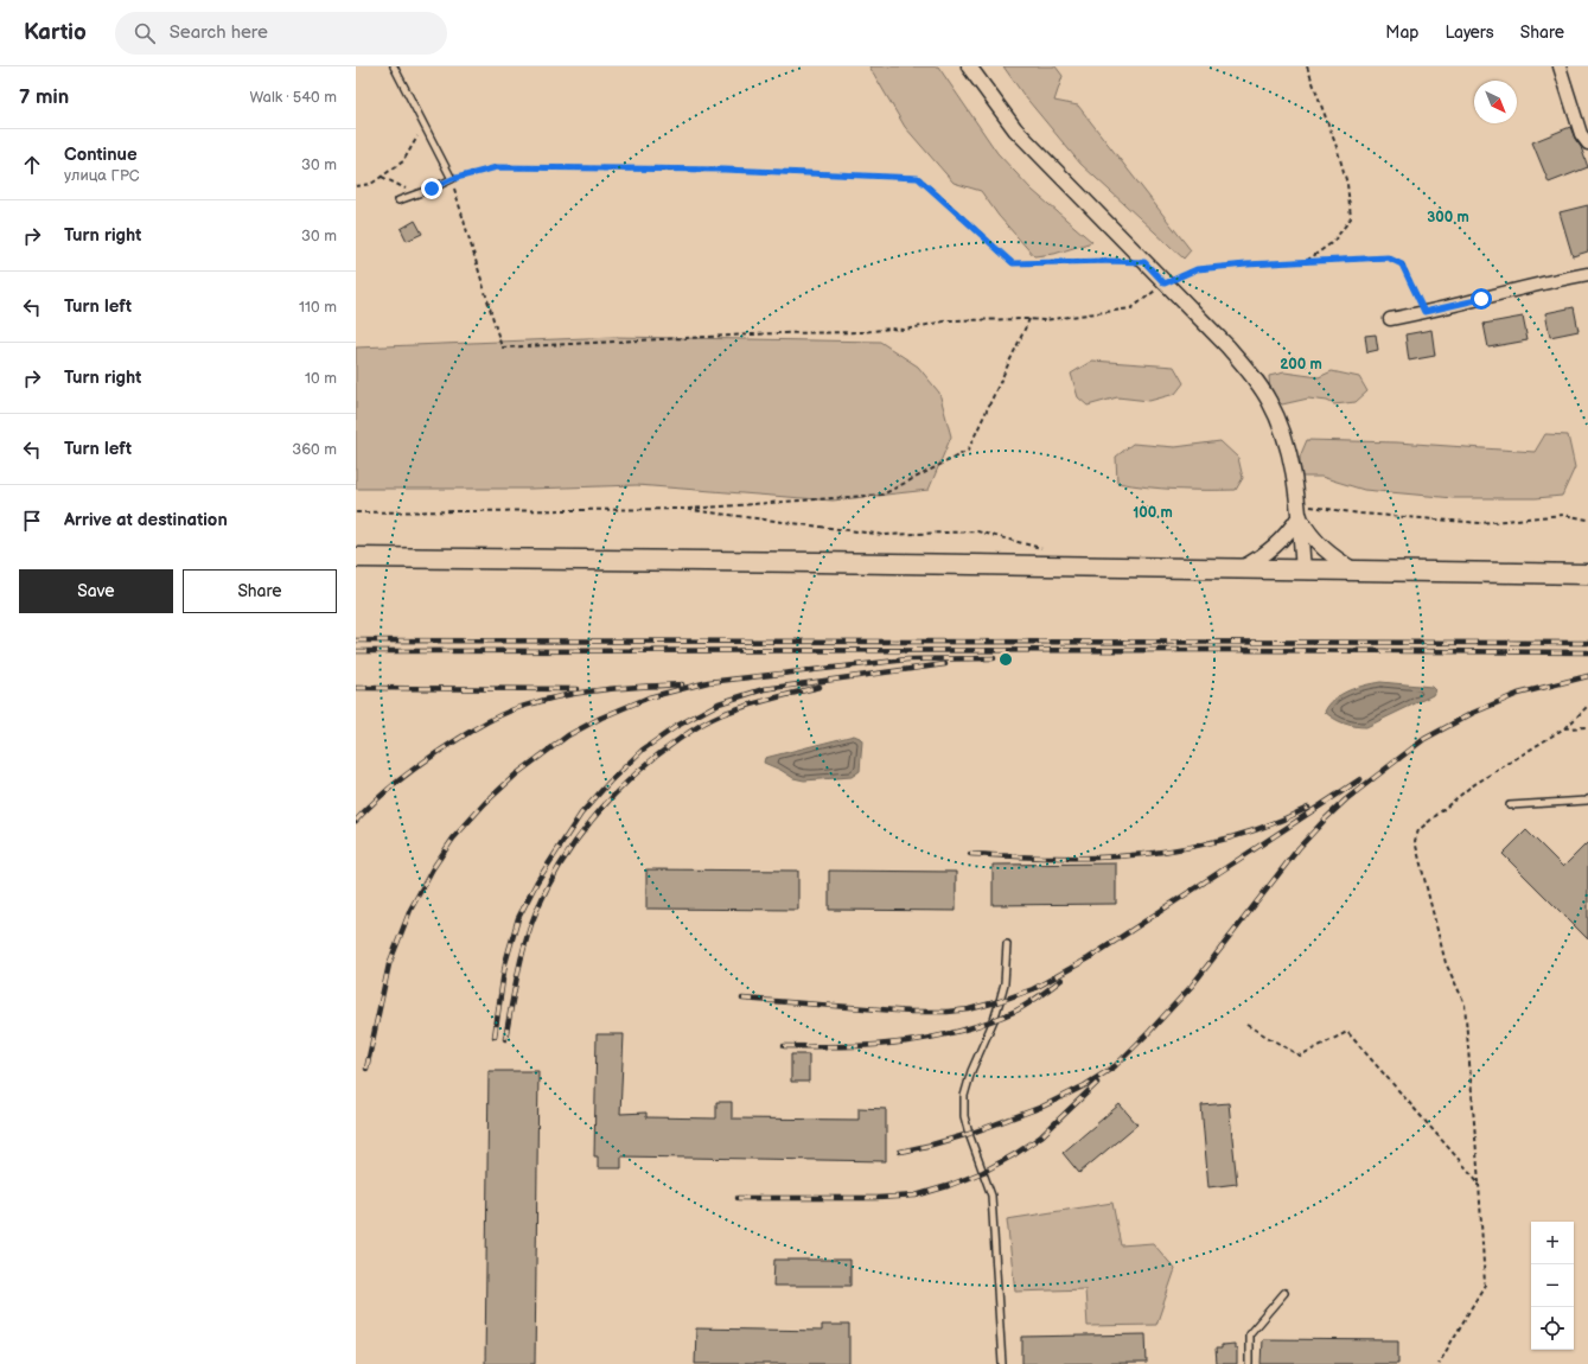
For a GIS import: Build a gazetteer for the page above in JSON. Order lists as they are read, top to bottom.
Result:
{
  "north": "bottom right",
  "page": {
    "header": "Kartio",
    "search": "Search here",
    "nav": ["Map", "Layers", "Share"],
    "heading": ["7 min", "Walk · 540 m"],
    "list": [
      ["Continue", "улица ГРС", "30 m"],
      ["Turn right", "30 m"],
      ["Turn left", "110 m"],
      ["Turn right", "10 m"],
      ["Turn left", "360 m"],
      "Arrive at destination"
    ],
    "buttons": ["Save", "Share"],
    "map_buttons": ["+", "−"]
  },
  "rings": ["300 m", "200 m", "100 m"]
}
